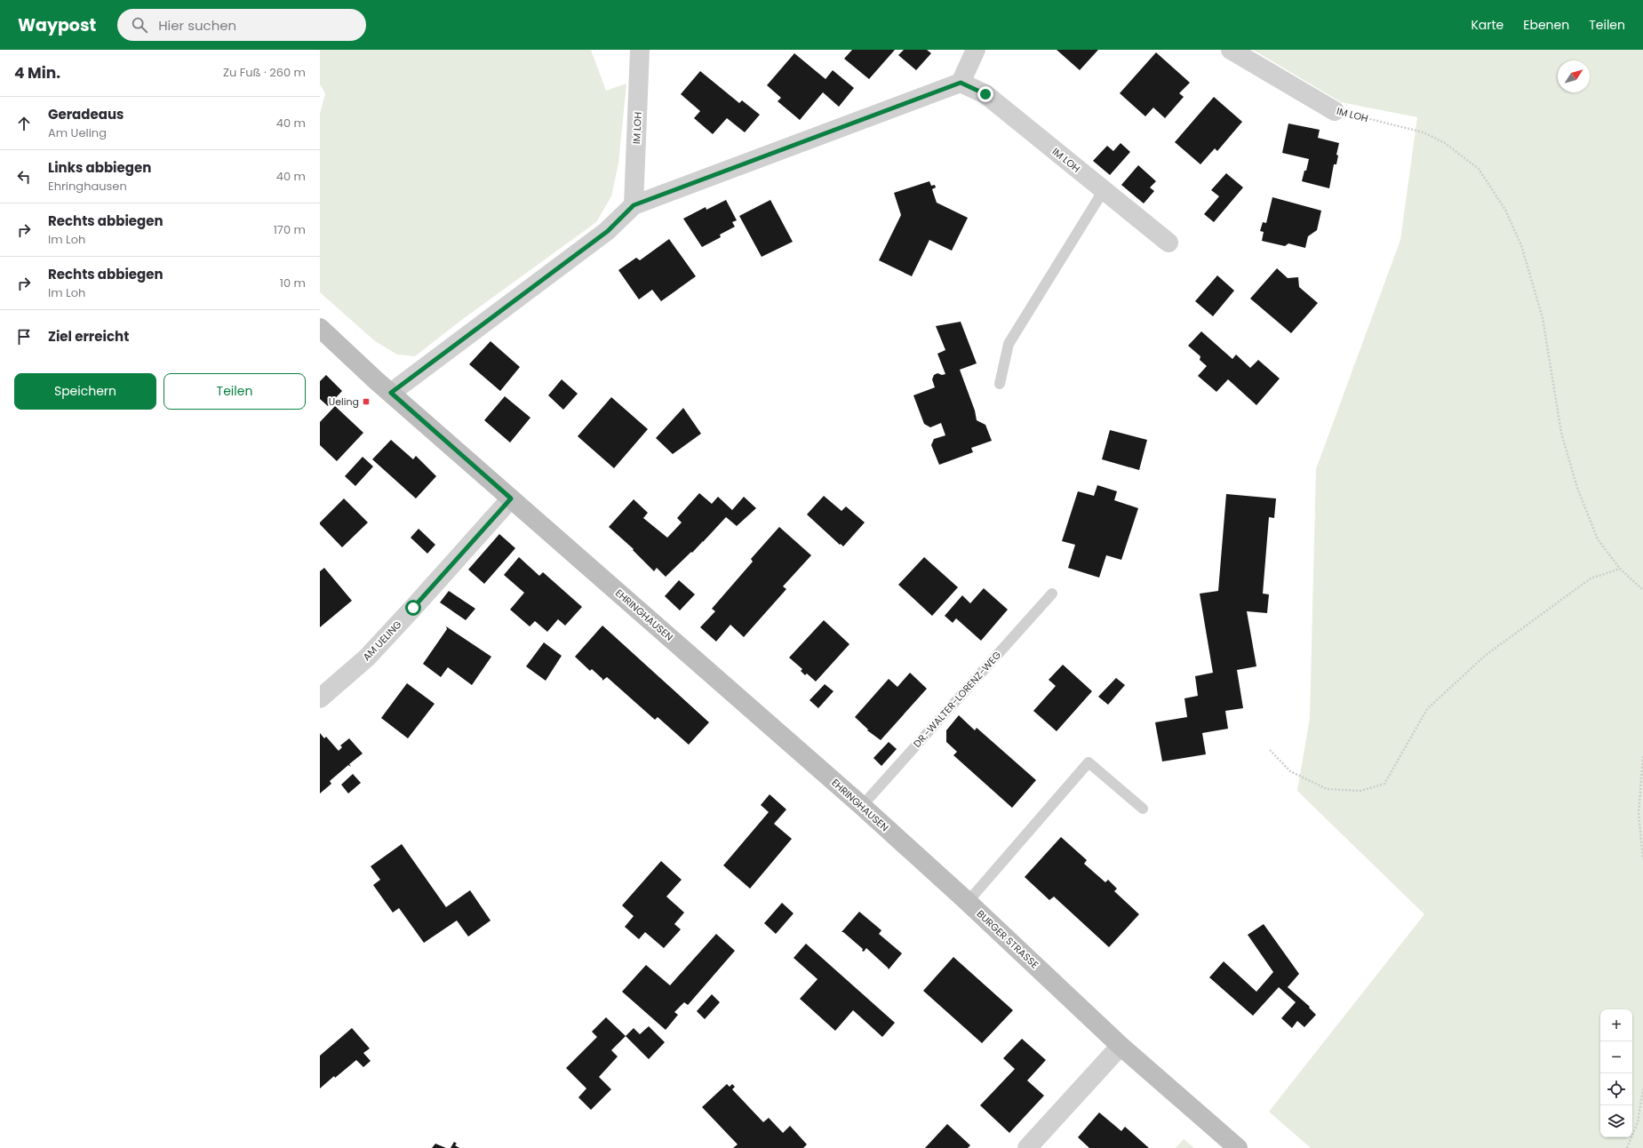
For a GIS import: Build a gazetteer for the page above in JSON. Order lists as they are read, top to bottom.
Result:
{
  "streets": {
    "main road": ["EHRINGHAUSEN", "BURGER STRASSE"],
    "street": ["IM LOH", "AM UELING"],
    "lane": ["DR.-WALTER-LORENZ-WEG"]
  },
  "crossings": [
    ["EHRINGHAUSEN", "AM UELING"],
    ["EHRINGHAUSEN", "DR.-WALTER-LORENZ-WEG"],
    ["EHRINGHAUSEN", "BURGER STRASSE"]
  ],
  "places": {
    "transit": ["Ueling"]
  },
  "north": "top right",
  "page": {
    "header": "Waypost",
    "search": "Hier suchen",
    "nav": ["Karte", "Ebenen", "Teilen"],
    "heading": ["4 Min.", "Zu Fuß · 260 m"],
    "list": [
      ["Geradeaus", "Am Ueling", "40 m"],
      ["Links abbiegen", "Ehringhausen", "40 m"],
      ["Rechts abbiegen", "Im Loh", "170 m"],
      ["Rechts abbiegen", "Im Loh", "10 m"],
      "Ziel erreicht"
    ],
    "buttons": ["Speichern", "Teilen"],
    "map_buttons": ["+", "−"]
  }
}
